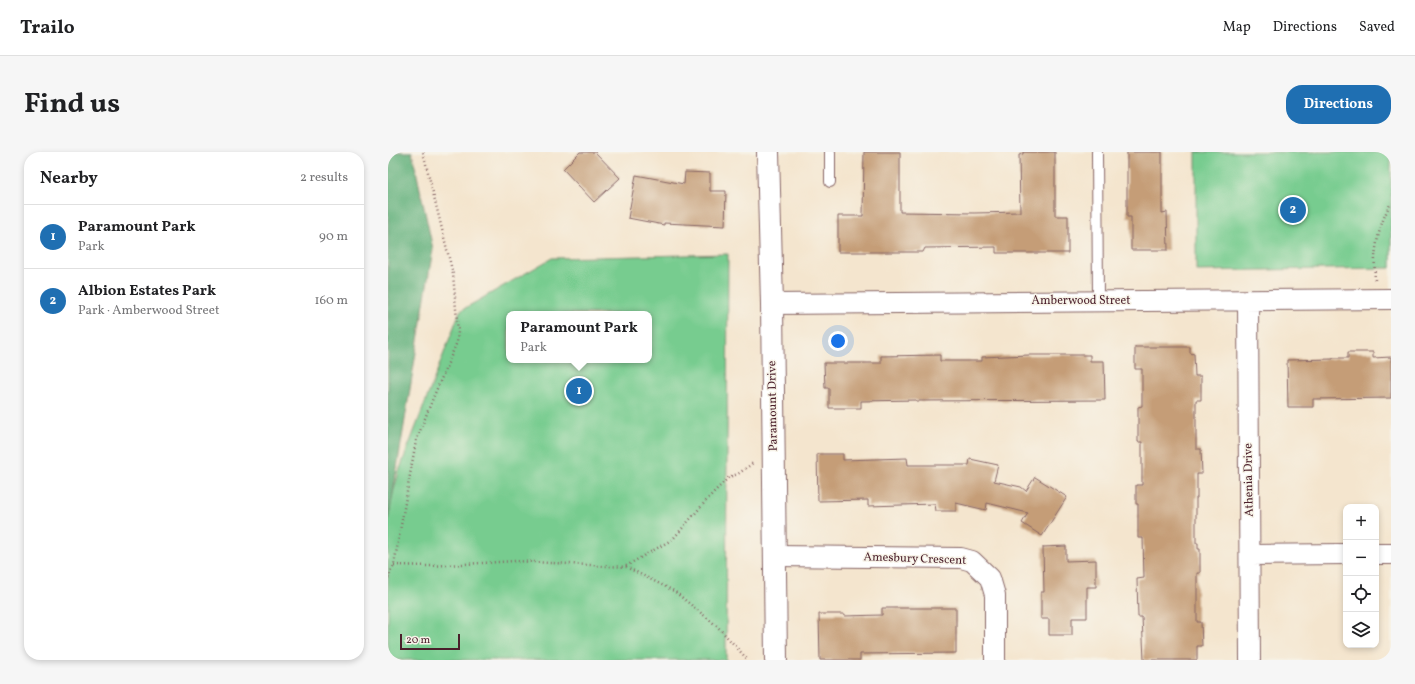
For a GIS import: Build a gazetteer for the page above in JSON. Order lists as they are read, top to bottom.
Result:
{
  "streets": {
    "street": [
      "Amberwood Street",
      "Paramount Drive",
      "Athenia Drive",
      "Amesbury Crescent"
    ]
  },
  "crossings": [
    ["Amberwood Street", "Paramount Drive"],
    ["Amberwood Street", "Athenia Drive"],
    ["Paramount Drive", "Amesbury Crescent"]
  ],
  "scale_bar": "20 m",
  "page": {
    "header": "Trailo",
    "nav": ["Map", "Directions", "Saved"],
    "title": "Find us",
    "buttons": "Directions",
    "heading": ["Nearby", "2 results"],
    "pins": ["2", "1"],
    "list": [
      {
        "mark": "1",
        "name": "Paramount Park",
        "note": "Park",
        "value": "90 m"
      },
      {
        "mark": "2",
        "name": "Albion Estates Park",
        "note": "Park · Amberwood Street",
        "value": "160 m"
      }
    ],
    "popup": ["Paramount Park", "Park"],
    "map_buttons": ["+", "−"],
    "scale": "20 m"
  }
}
